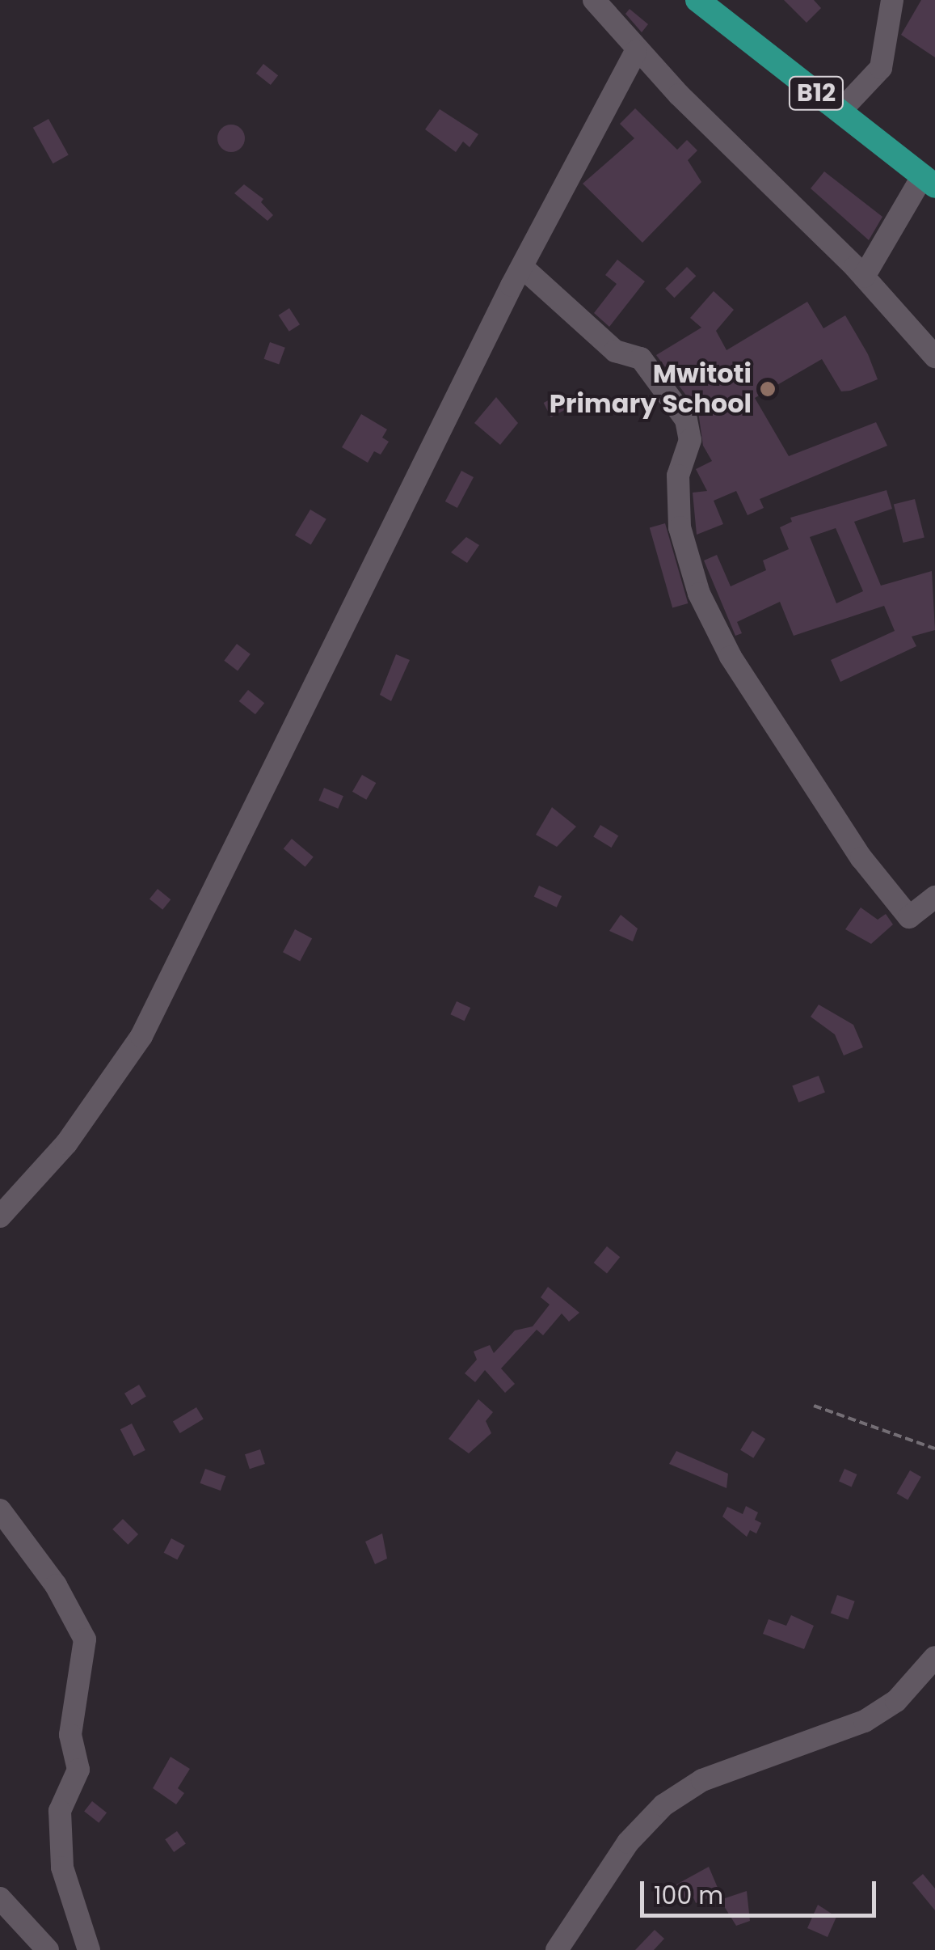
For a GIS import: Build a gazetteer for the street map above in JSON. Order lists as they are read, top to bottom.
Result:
{
  "streets": {
    "highway": ["B12"]
  },
  "places": ["Mwitoti Primary School"],
  "scale_bar": "100 m"
}
